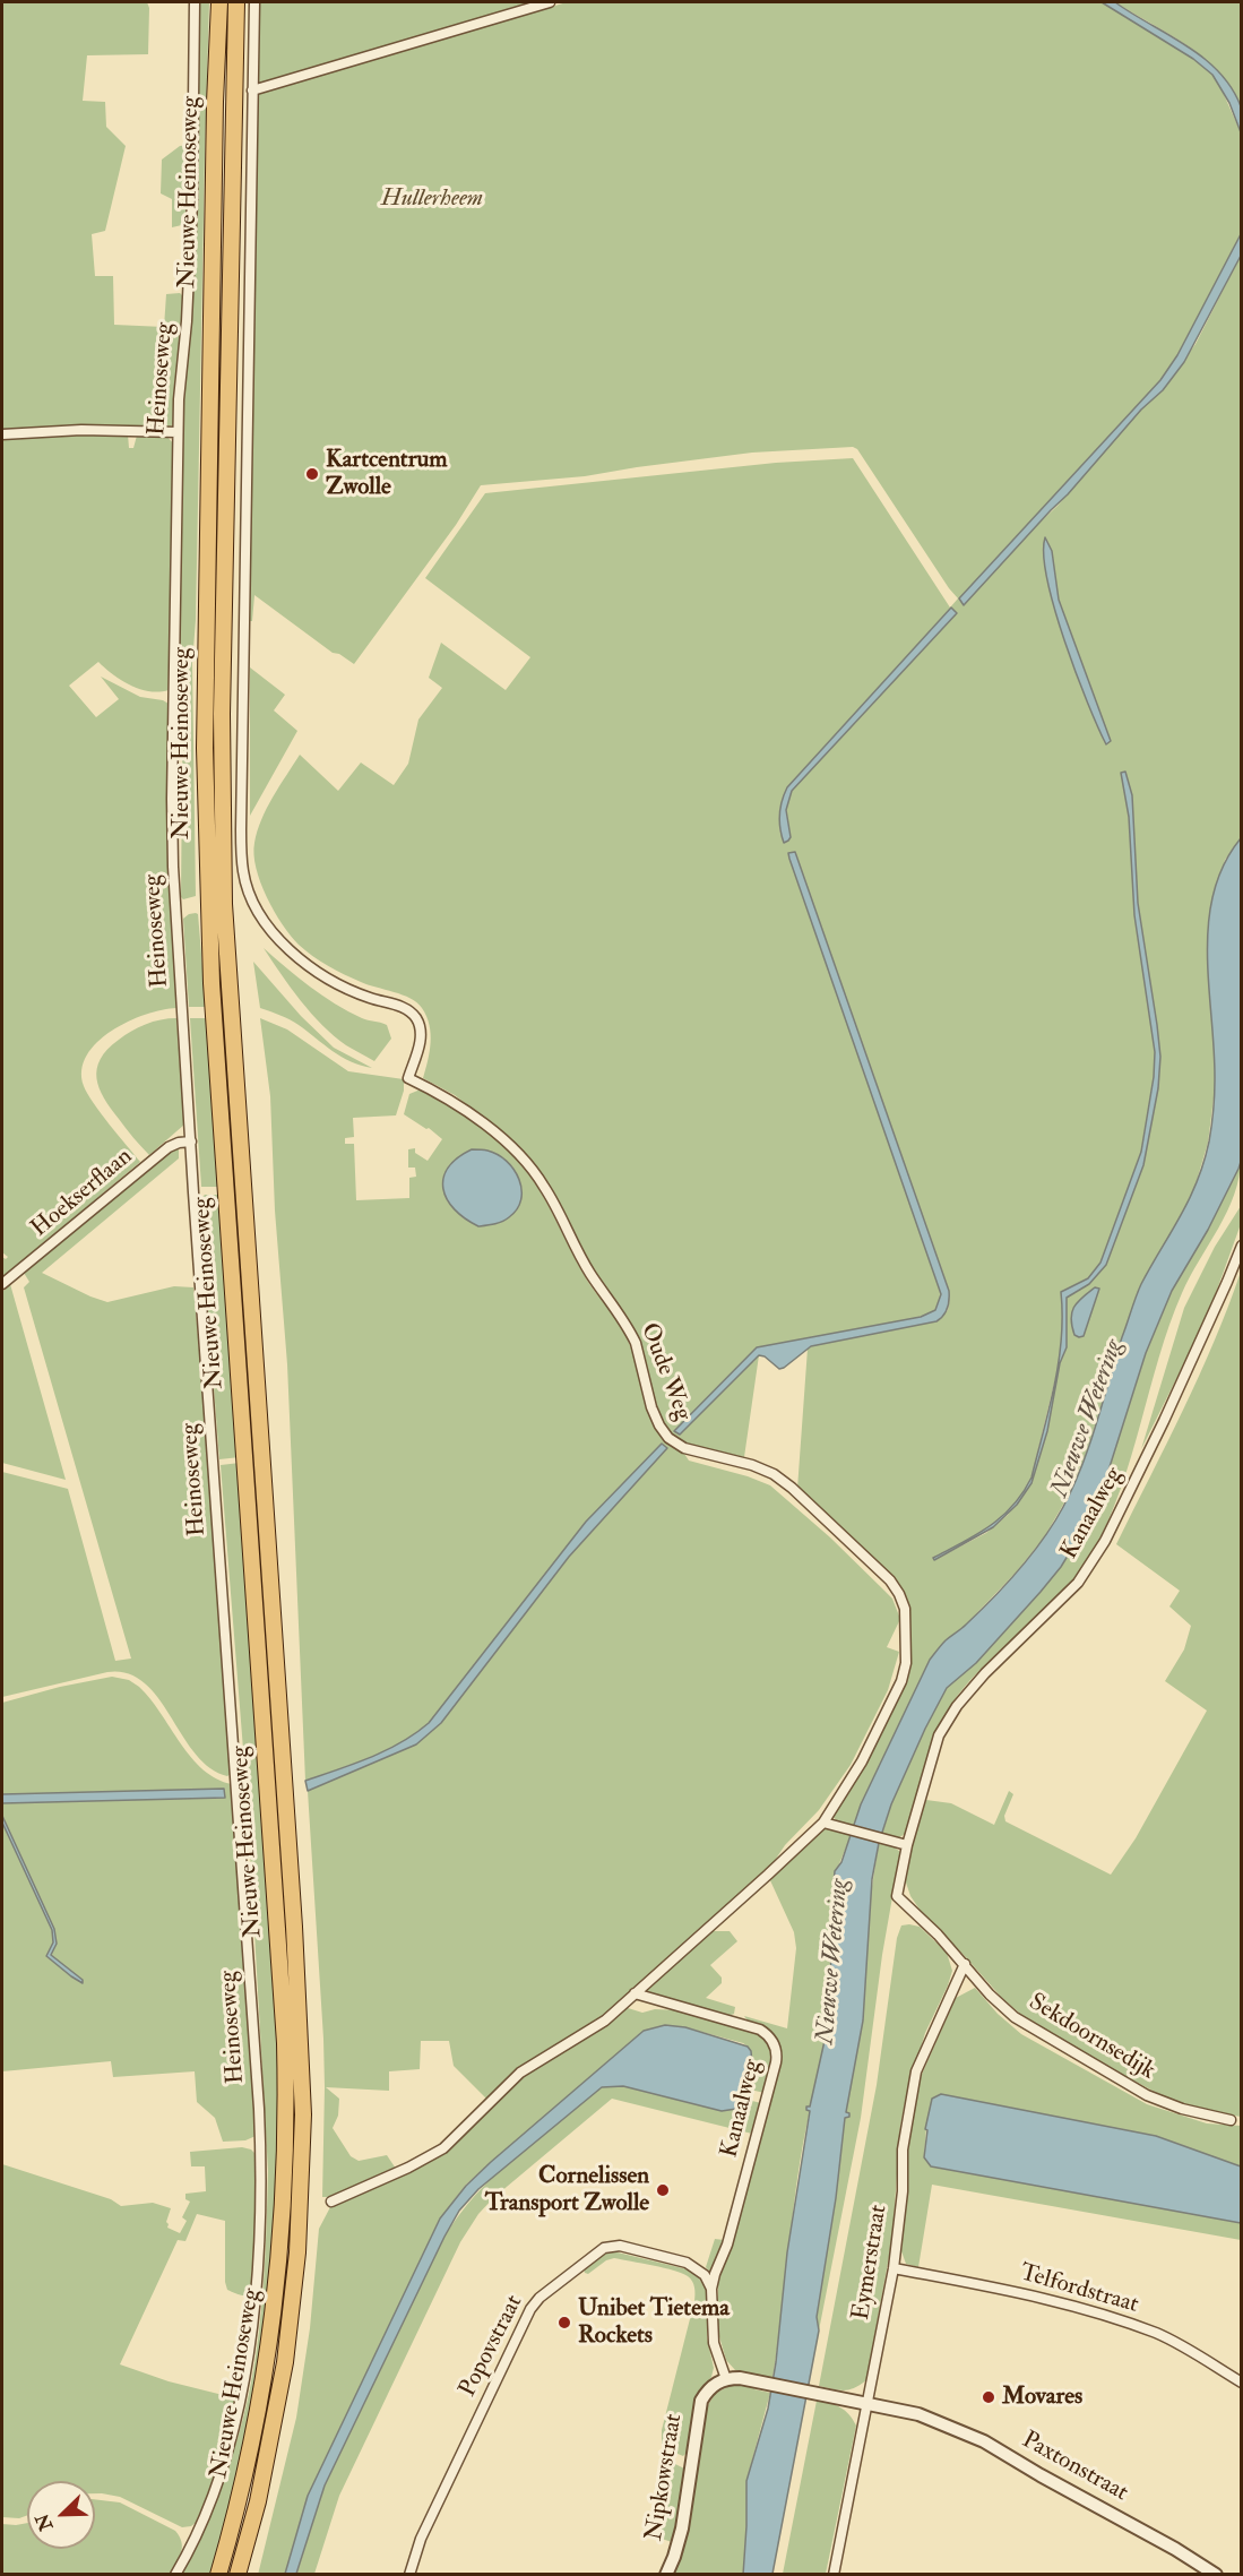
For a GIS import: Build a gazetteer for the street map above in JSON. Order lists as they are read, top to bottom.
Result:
{
  "streets": {
    "highway": ["Nieuwe Heinoseweg"],
    "street": [
      "Heinoseweg",
      "Hoekserflaan",
      "Oude Weg",
      "Kanaalweg",
      "Sekdoornsedijk",
      "Eymerstraat",
      "Telfordstraat",
      "Popovstraat",
      "Paxtonstraat",
      "Nipkowstraat"
    ]
  },
  "crossings": [
    ["Heinoseweg", "Hoekserflaan"],
    ["Kanaalweg", "Sekdoornsedijk"],
    ["Kanaalweg", "Popovstraat"],
    ["Sekdoornsedijk", "Eymerstraat"],
    ["Eymerstraat", "Telfordstraat"],
    ["Eymerstraat", "Paxtonstraat"]
  ],
  "water": ["Nieuwe Wetering"],
  "parks": ["Hullerheem"],
  "places": [
    "Kartcentrum Zwolle",
    "Cornelissen Transport Zwolle",
    "Unibet Tietema Rockets",
    "Movares"
  ],
  "north": "bottom left"
}
